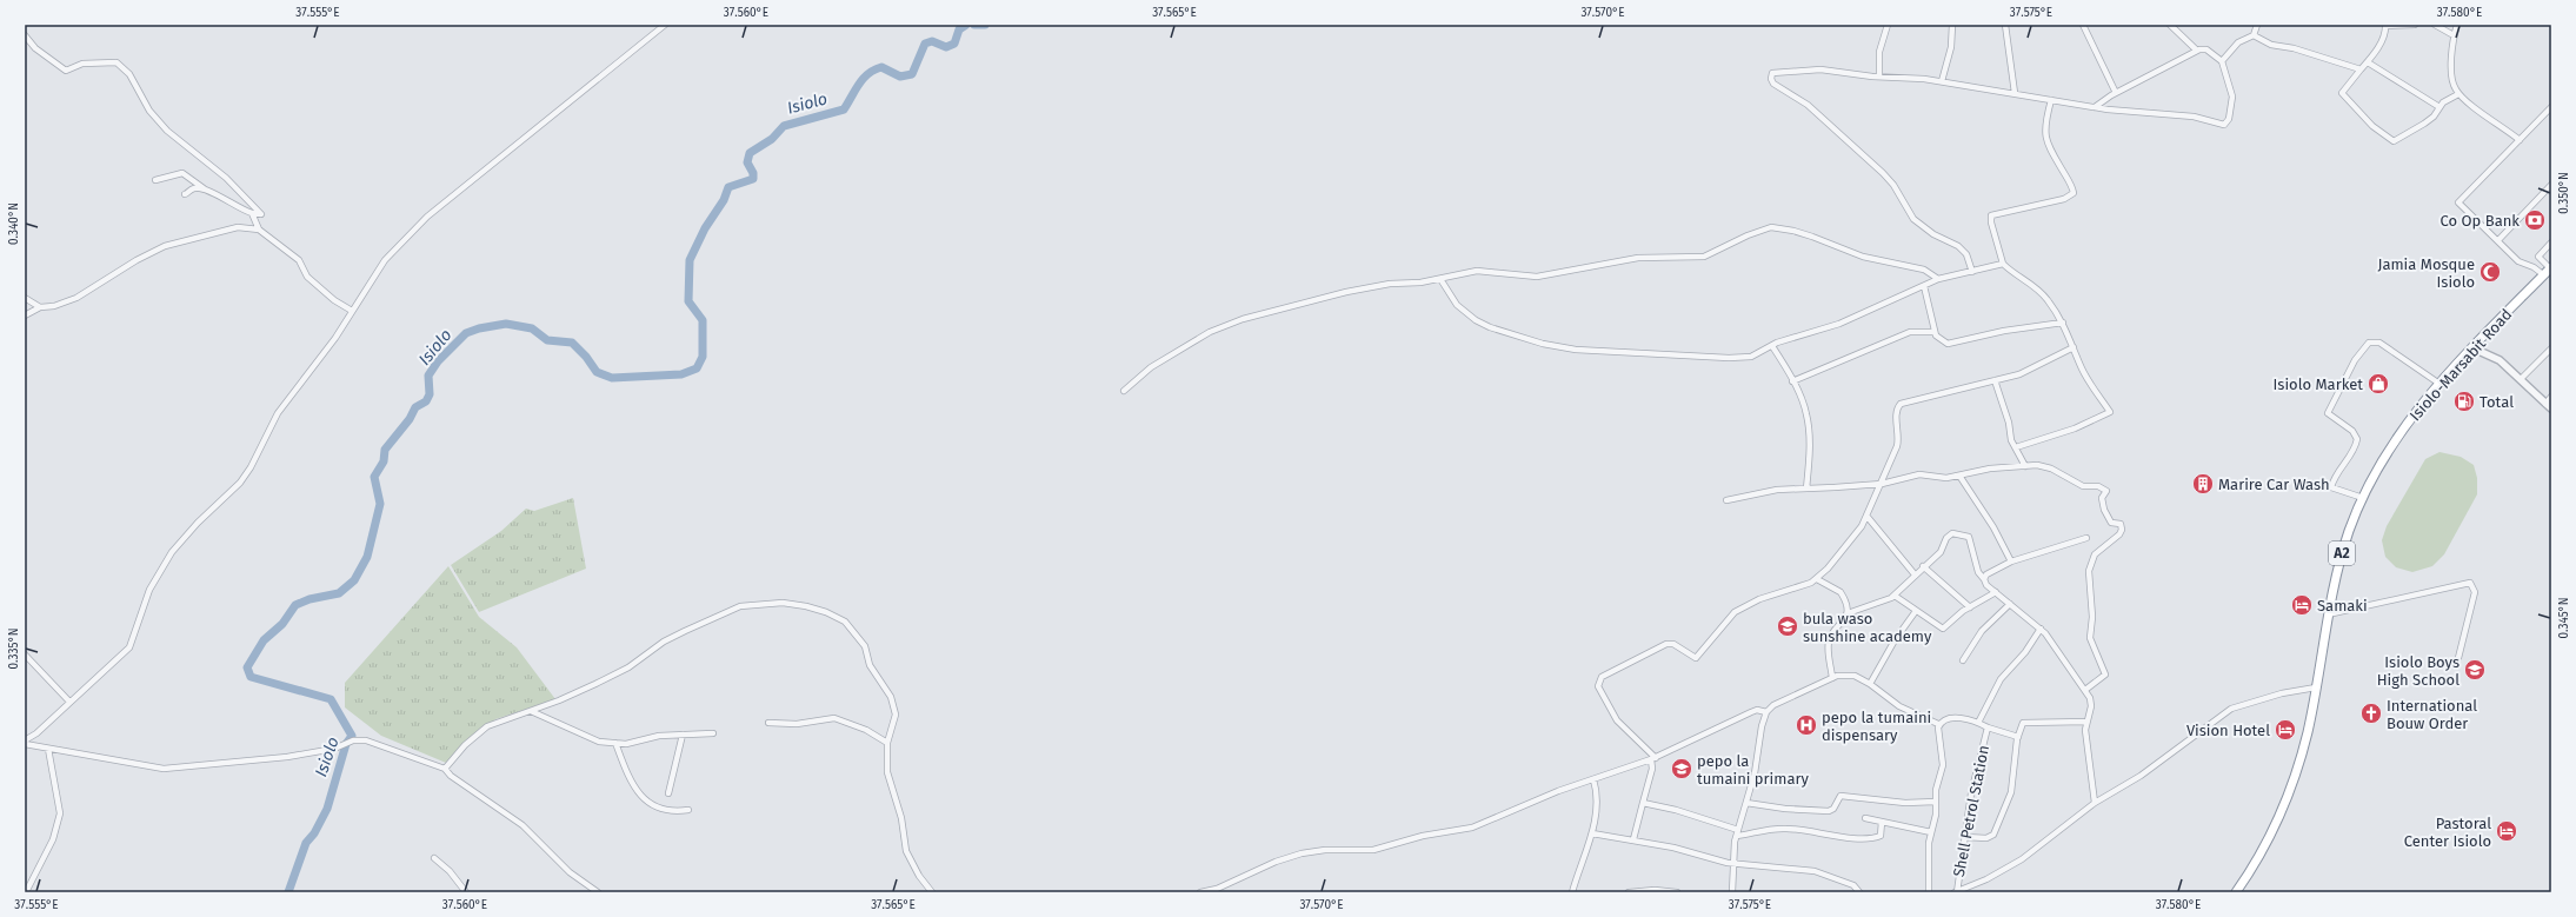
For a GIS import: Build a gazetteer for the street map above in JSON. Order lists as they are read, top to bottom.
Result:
{
  "streets": {
    "highway": ["Isiolo-Marsabit Road", "A2"],
    "street": ["Shell Petrol Station"]
  },
  "water": ["Isiolo"],
  "places": {
    "bank": ["Co Op Bank"],
    "mosque": ["Jamia Mosque Isiolo"],
    "shop": ["Isiolo Market"],
    "fuel station": ["Total"],
    "building": ["Marire Car Wash"],
    "hotel": ["Samaki", "Vision Hotel", "Pastoral Center Isiolo"],
    "school or university": ["bula waso sunshine academy", "Isiolo Boys High School", "pepo la tumaini primary"],
    "church": ["International Bouw Order"],
    "hospital": ["pepo la tumaini dispensary"]
  },
  "coordinates": [
    "37.555°E",
    "37.560°E",
    "37.565°E",
    "37.570°E",
    "37.575°E",
    "37.580°E",
    "0.350°N",
    "0.340°N",
    "0.345°N",
    "0.335°N"
  ]
}
